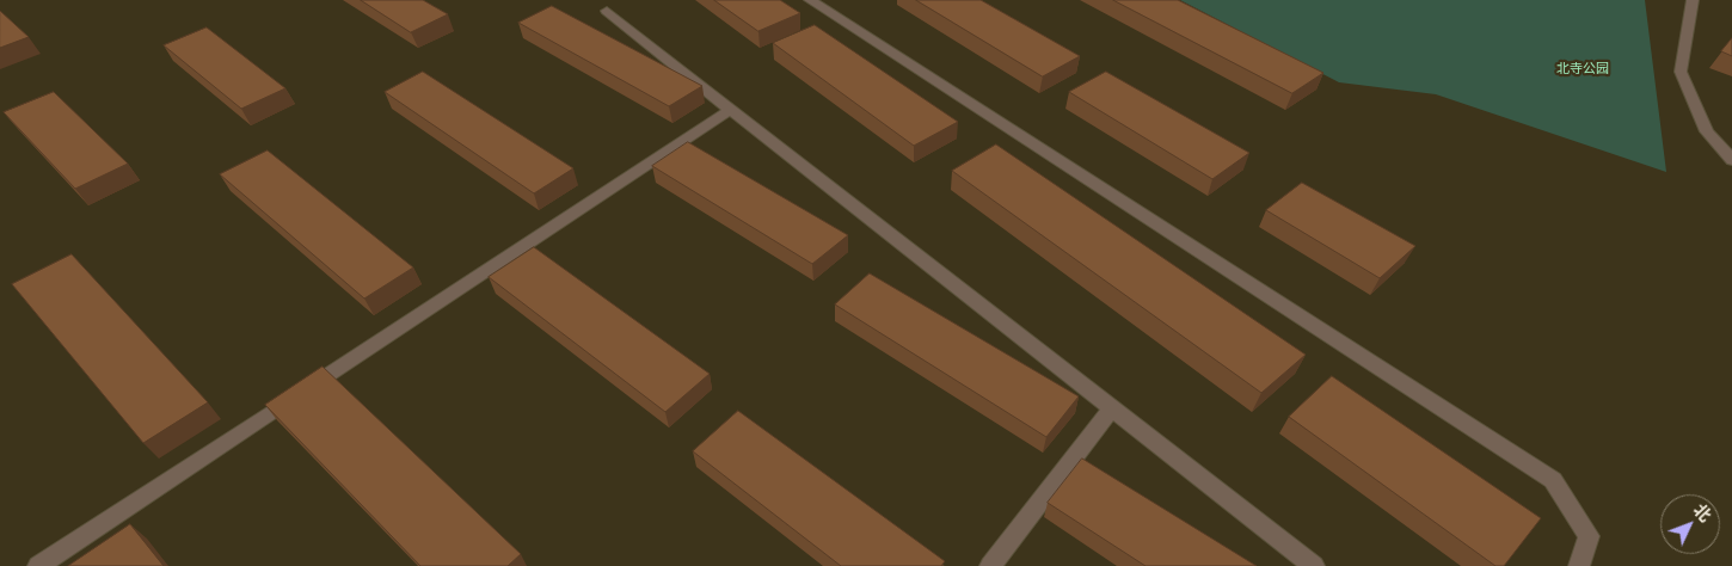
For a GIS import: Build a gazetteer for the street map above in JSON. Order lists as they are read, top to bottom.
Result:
{
  "parks": ["北寺公园"],
  "north": "top right"
}
